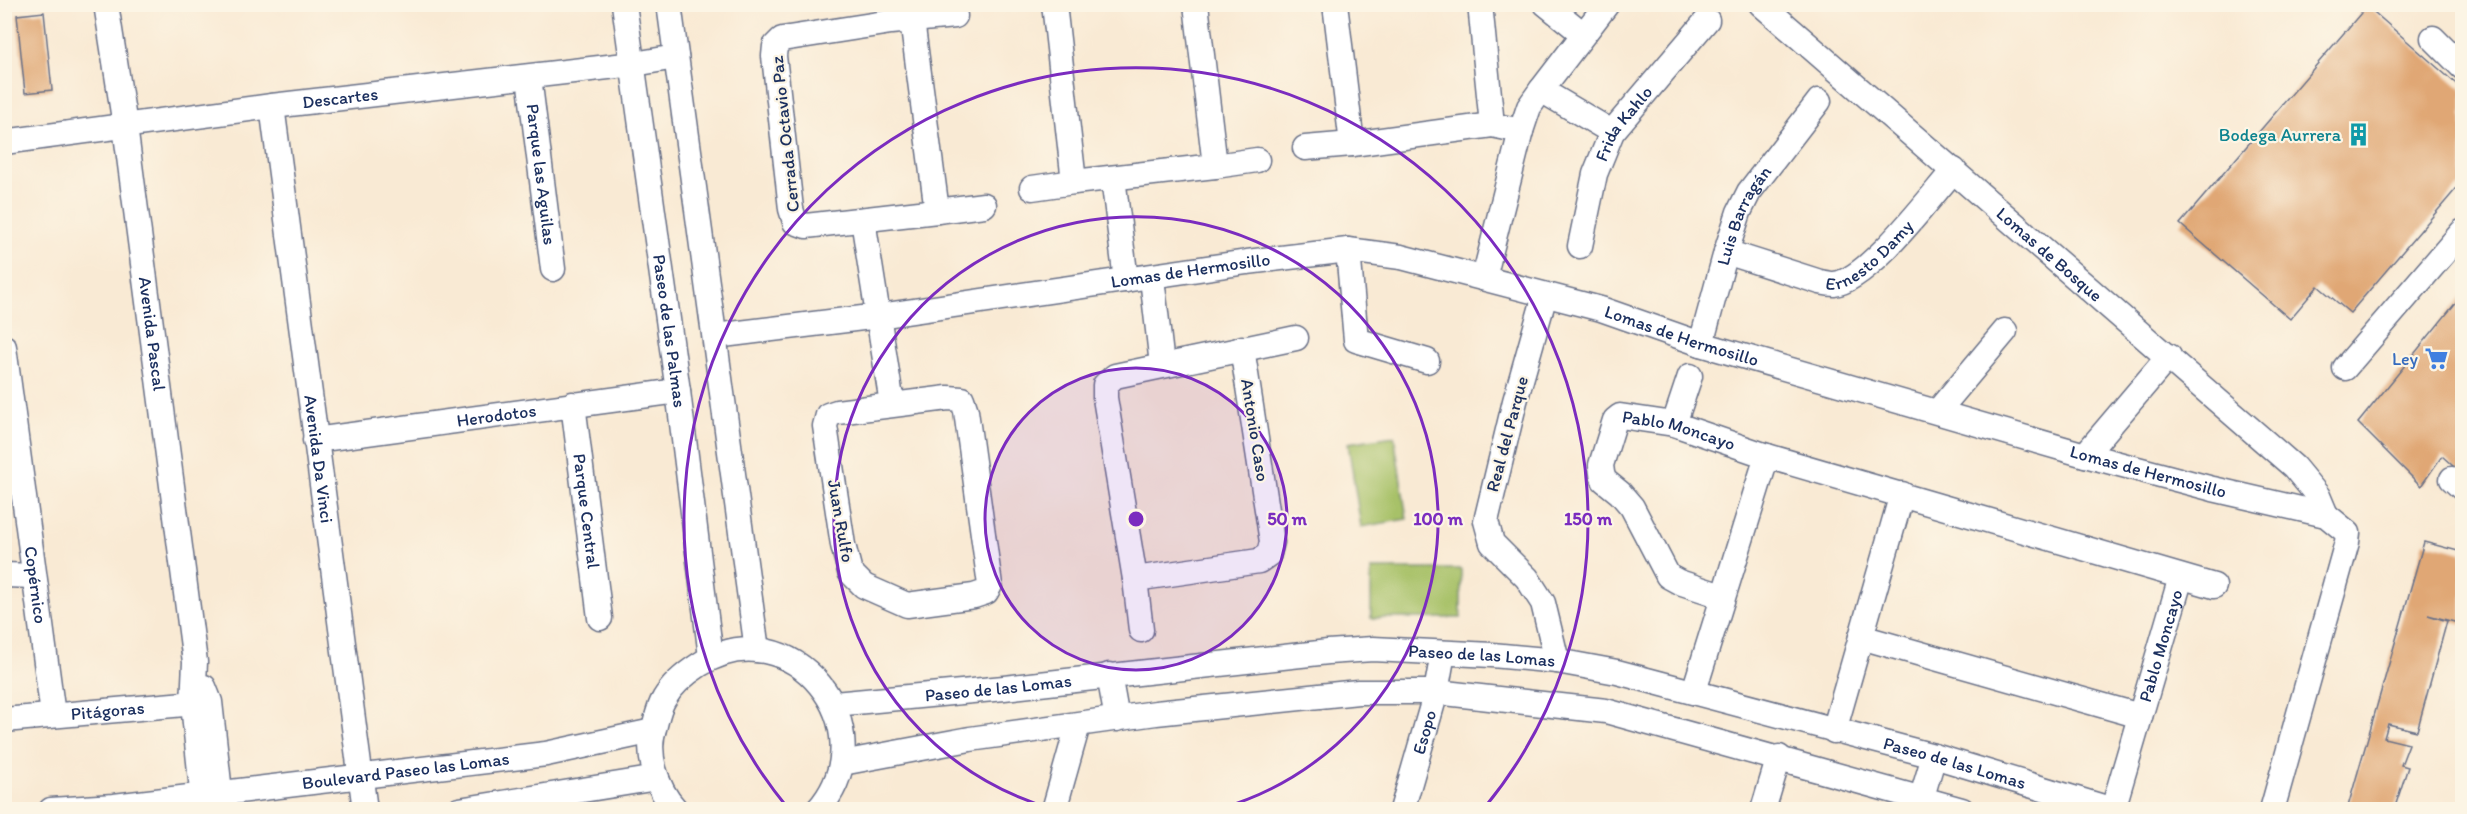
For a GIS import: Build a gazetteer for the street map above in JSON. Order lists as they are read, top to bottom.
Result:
{
  "streets": {
    "street": [
      "Descartes",
      "Frida Kahlo",
      "Cerrada Octavio Paz",
      "Parque las Aguilas",
      "Luis Barragán",
      "Ernesto Damy",
      "Lomas de Bosque",
      "Lomas de Hermosillo",
      "Paseo de las Palmas",
      "Avenida Pascal",
      "Herodotos",
      "Antonio Caso",
      "Real del Parque",
      "Pablo Moncayo",
      "Avenida Da Vinci",
      "Parque Central",
      "Juan Rulfo",
      "Copérnico",
      "Paseo de las Lomas",
      "Pitágoras",
      "Esopo",
      "Boulevard Paseo las Lomas"
    ]
  },
  "crossings": [
    ["Descartes", "Parque las Aguilas"],
    ["Descartes", "Paseo de las Palmas"],
    ["Descartes", "Avenida Pascal"],
    ["Descartes", "Avenida Da Vinci"],
    ["Luis Barragán", "Ernesto Damy"],
    ["Luis Barragán", "Lomas de Hermosillo"],
    ["Ernesto Damy", "Lomas de Bosque"],
    ["Lomas de Bosque", "Lomas de Hermosillo"],
    ["Lomas de Hermosillo", "Real del Parque"],
    ["Paseo de las Palmas", "Herodotos"],
    ["Avenida Pascal", "Pitágoras"],
    ["Avenida Pascal", "Boulevard Paseo las Lomas"],
    ["Herodotos", "Avenida Da Vinci"],
    ["Herodotos", "Parque Central"],
    ["Real del Parque", "Paseo de las Lomas"],
    ["Pablo Moncayo", "Paseo de las Lomas"],
    ["Avenida Da Vinci", "Boulevard Paseo las Lomas"],
    ["Copérnico", "Pitágoras"],
    ["Paseo de las Lomas", "Esopo"]
  ],
  "places": {
    "building": ["Bodega Aurrera"],
    "supermarket": ["Ley"]
  },
  "rings": ["50 m", "100 m", "150 m"]
}
